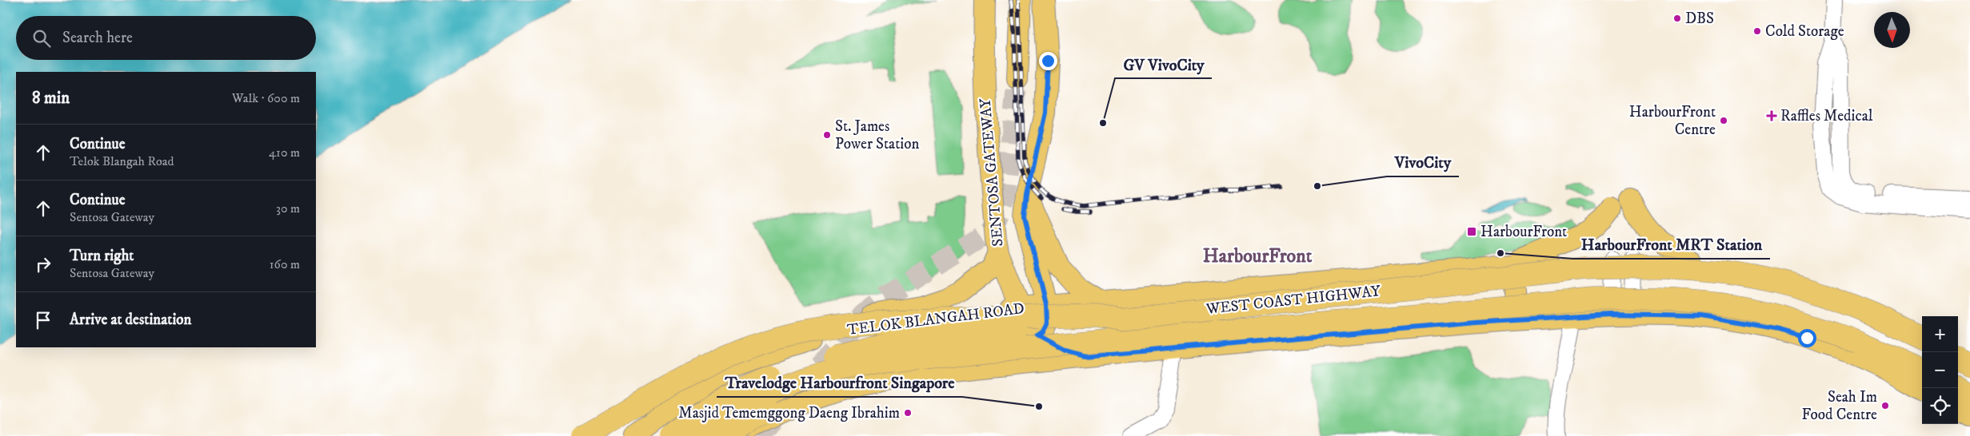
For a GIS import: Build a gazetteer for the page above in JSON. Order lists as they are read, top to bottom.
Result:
{
  "streets": {
    "highway": ["WEST COAST HIGHWAY"],
    "main road": ["SENTOSA GATEWAY", "TELOK BLANGAH ROAD"]
  },
  "crossings": [
    ["SENTOSA GATEWAY", "TELOK BLANGAH ROAD"]
  ],
  "districts": ["HarbourFront"],
  "places": {
    "other": [
      "DBS",
      "Cold Storage",
      "HarbourFront Centre",
      "GV VivoCity",
      "St. James Power Station",
      "VivoCity",
      "HarbourFront MRT Station",
      "Seah Im Food Centre",
      "Travelodge Harbourfront Singapore",
      "Masjid Tememggong Daeng Ibrahim"
    ],
    "health": ["Raffles Medical"],
    "transit": ["HarbourFront"]
  },
  "north": "bottom",
  "page": {
    "search": "Search here",
    "heading": ["8 min", "Walk · 600 m"],
    "list": [
      ["Continue", "Telok Blangah Road", "410 m"],
      ["Continue", "Sentosa Gateway", "30 m"],
      ["Turn right", "Sentosa Gateway", "160 m"],
      "Arrive at destination"
    ],
    "map_buttons": ["+", "−"]
  }
}
